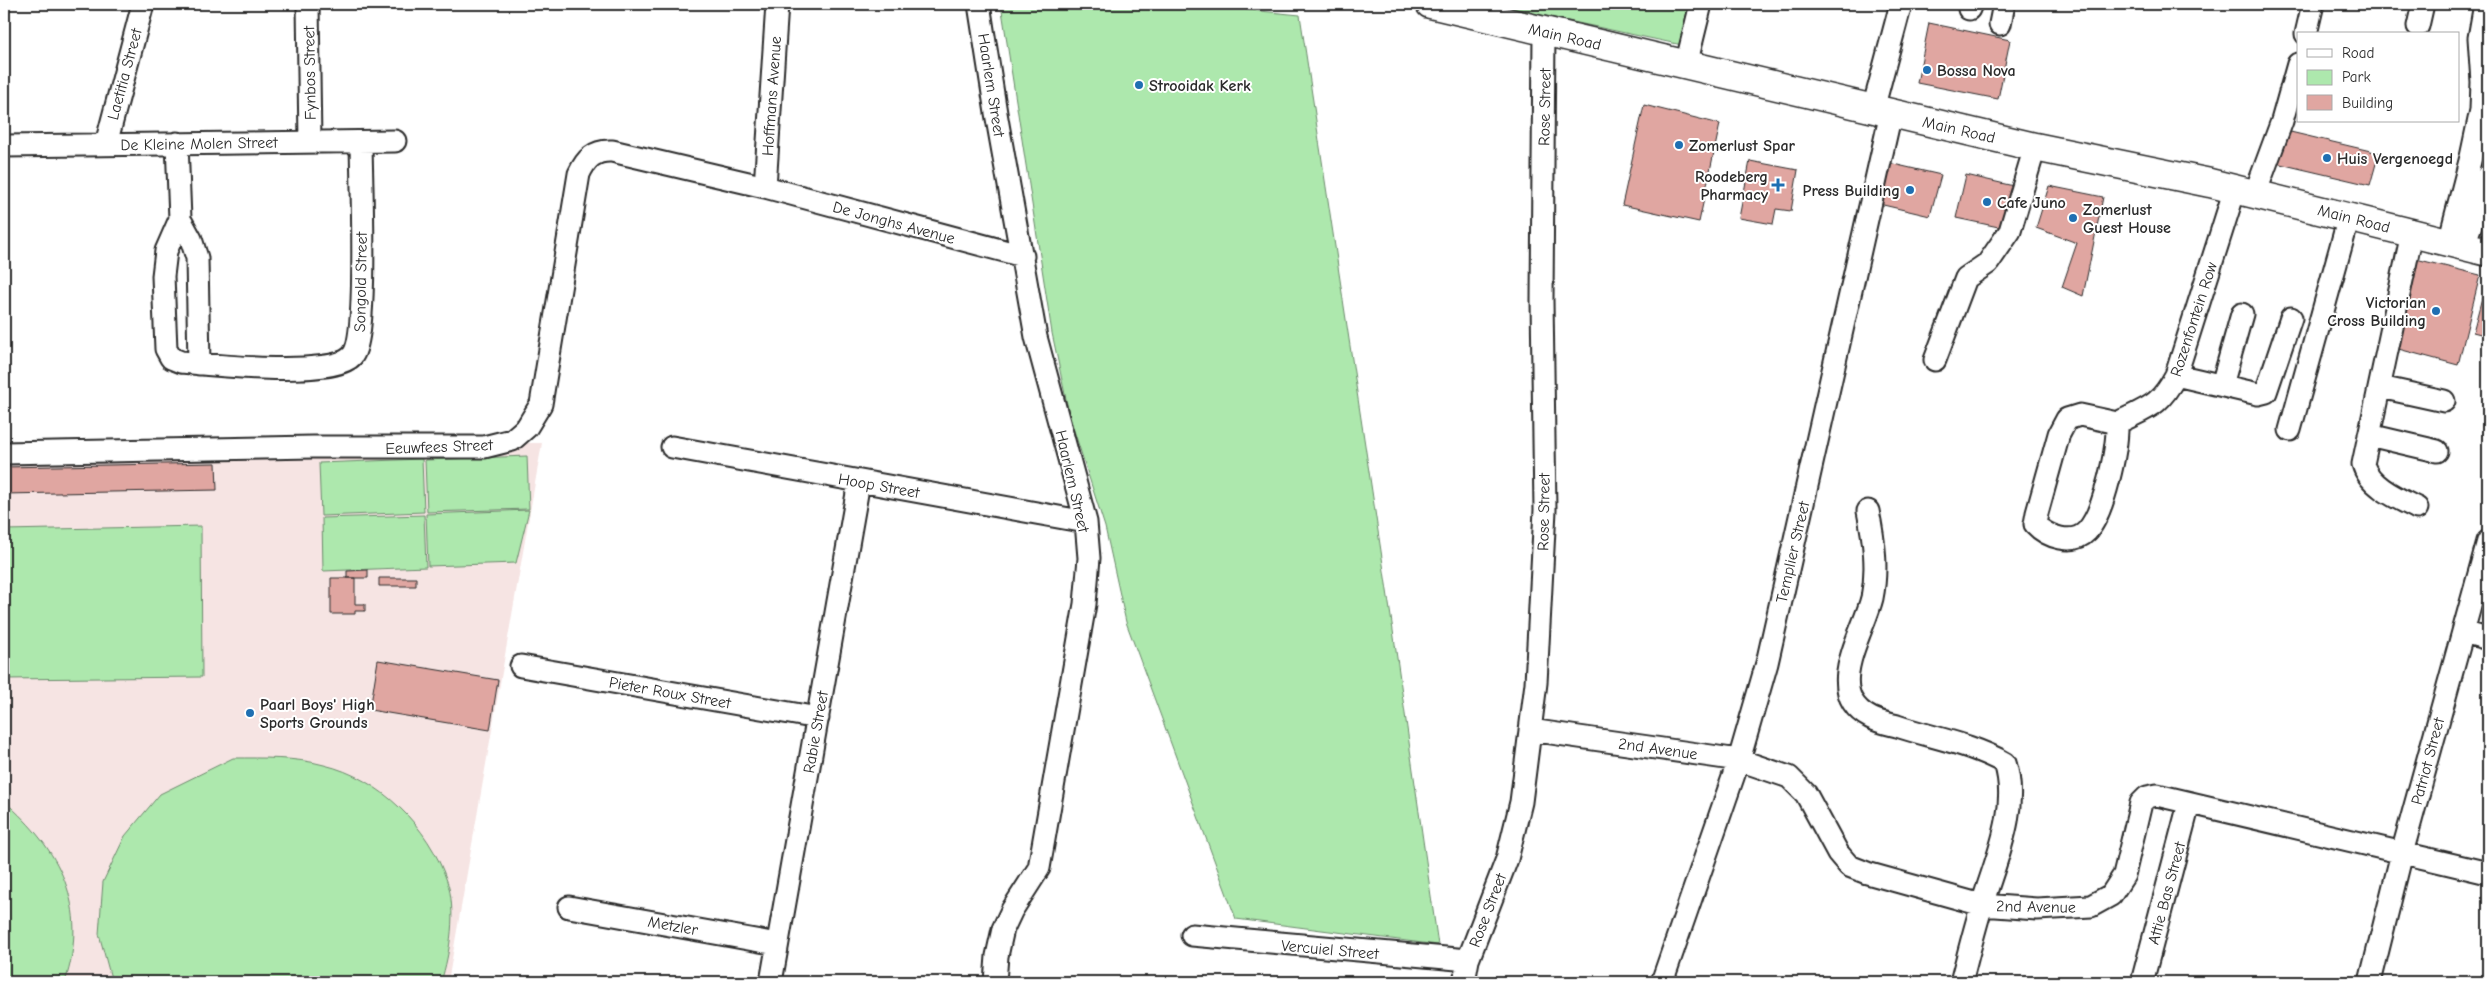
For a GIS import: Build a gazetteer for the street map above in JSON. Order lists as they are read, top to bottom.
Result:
{
  "streets": {
    "main road": ["Main Road"],
    "street": [
      "Fynbos Street",
      "Laetitia Street",
      "Haarlem Street",
      "Hoffmans Avenue",
      "Rose Street",
      "De Kleine Molen Street",
      "De Jonghs Avenue",
      "Songold Street",
      "Rozenfontein Row",
      "Eeuwfees Street",
      "Hoop Street",
      "Templier Street",
      "Pieter Roux Street",
      "Rabie Street",
      "2nd Avenue",
      "Patriot Street",
      "Attie Bas Street",
      "Metzler",
      "Vercuiel Street"
    ]
  },
  "crossings": [
    ["Main Road", "Rose Street"],
    ["Main Road", "Rozenfontein Row"],
    ["Main Road", "Templier Street"],
    ["Fynbos Street", "De Kleine Molen Street"],
    ["Laetitia Street", "De Kleine Molen Street"],
    ["Haarlem Street", "De Jonghs Avenue"],
    ["Haarlem Street", "Hoop Street"],
    ["Hoffmans Avenue", "De Jonghs Avenue"],
    ["Hoffmans Avenue", "Eeuwfees Street"],
    ["Rose Street", "2nd Avenue"],
    ["Rose Street", "Vercuiel Street"],
    ["De Kleine Molen Street", "Songold Street"],
    ["De Jonghs Avenue", "Eeuwfees Street"],
    ["Hoop Street", "Rabie Street"],
    ["Templier Street", "2nd Avenue"],
    ["Pieter Roux Street", "Rabie Street"],
    ["Rabie Street", "Metzler"],
    ["2nd Avenue", "Patriot Street"],
    ["2nd Avenue", "Attie Bas Street"]
  ],
  "places": {
    "other": [
      "Bossa Nova",
      "Strooidak Kerk",
      "Zomerlust Spar",
      "Huis Vergenoegd",
      "Press Building",
      "Cafe Juno",
      "Zomerlust Guest House",
      "Victorian Cross Building",
      "Paarl Boys' High Sports Grounds"
    ],
    "health": ["Roodeberg Pharmacy"]
  },
  "legend": ["Road", "Park", "Building"]
}
